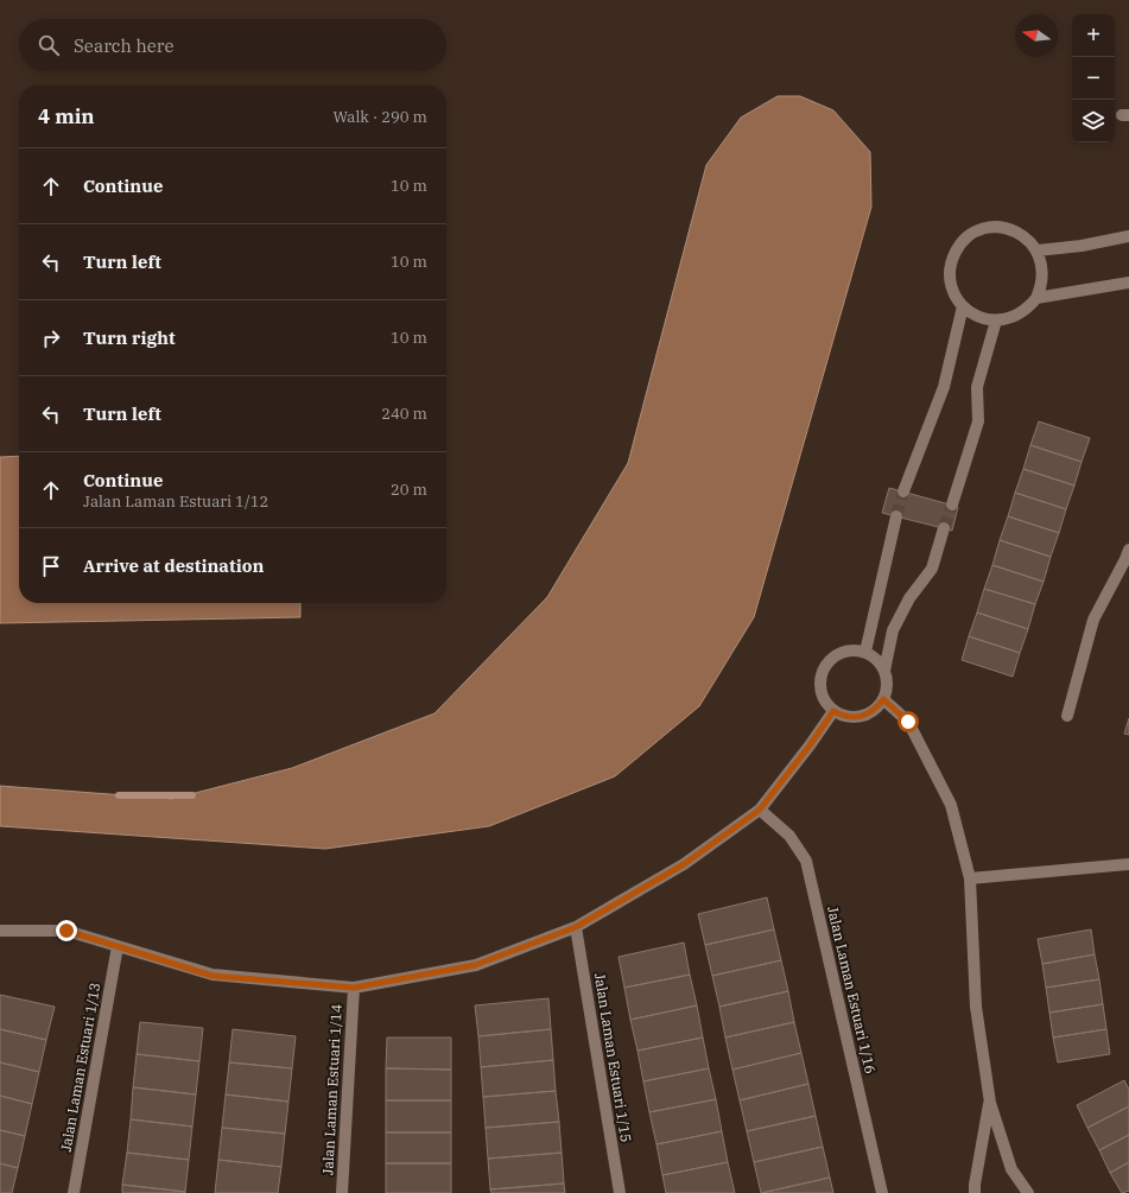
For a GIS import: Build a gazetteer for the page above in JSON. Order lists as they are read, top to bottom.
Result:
{
  "streets": {
    "street": [
      "Jalan Laman Estuari 1/16",
      "Jalan Laman Estuari 1/15",
      "Jalan Laman Estuari 1/13",
      "Jalan Laman Estuari 1/14"
    ]
  },
  "north": "left",
  "page": {
    "map_buttons": ["+", "−"],
    "search": "Search here",
    "heading": ["4 min", "Walk · 290 m"],
    "list": [
      ["Continue", "10 m"],
      ["Turn left", "10 m"],
      ["Turn right", "10 m"],
      ["Turn left", "240 m"],
      ["Continue", "Jalan Laman Estuari 1/12", "20 m"],
      "Arrive at destination"
    ]
  }
}
